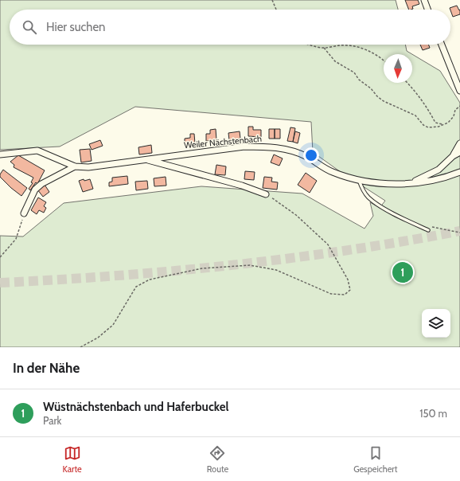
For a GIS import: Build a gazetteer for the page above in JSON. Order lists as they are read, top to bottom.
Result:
{
  "streets": {
    "street": ["Weiler Nächstenbach"]
  },
  "north": "bottom",
  "page": {
    "search": "Hier suchen",
    "pins": "1",
    "heading": "In der Nähe",
    "list": [
      {
        "mark": "1",
        "name": "Wüstnächstenbach und Haferbuckel",
        "note": "Park",
        "value": "150 m"
      }
    ],
    "nav": ["Karte", "Route", "Gespeichert"]
  }
}
